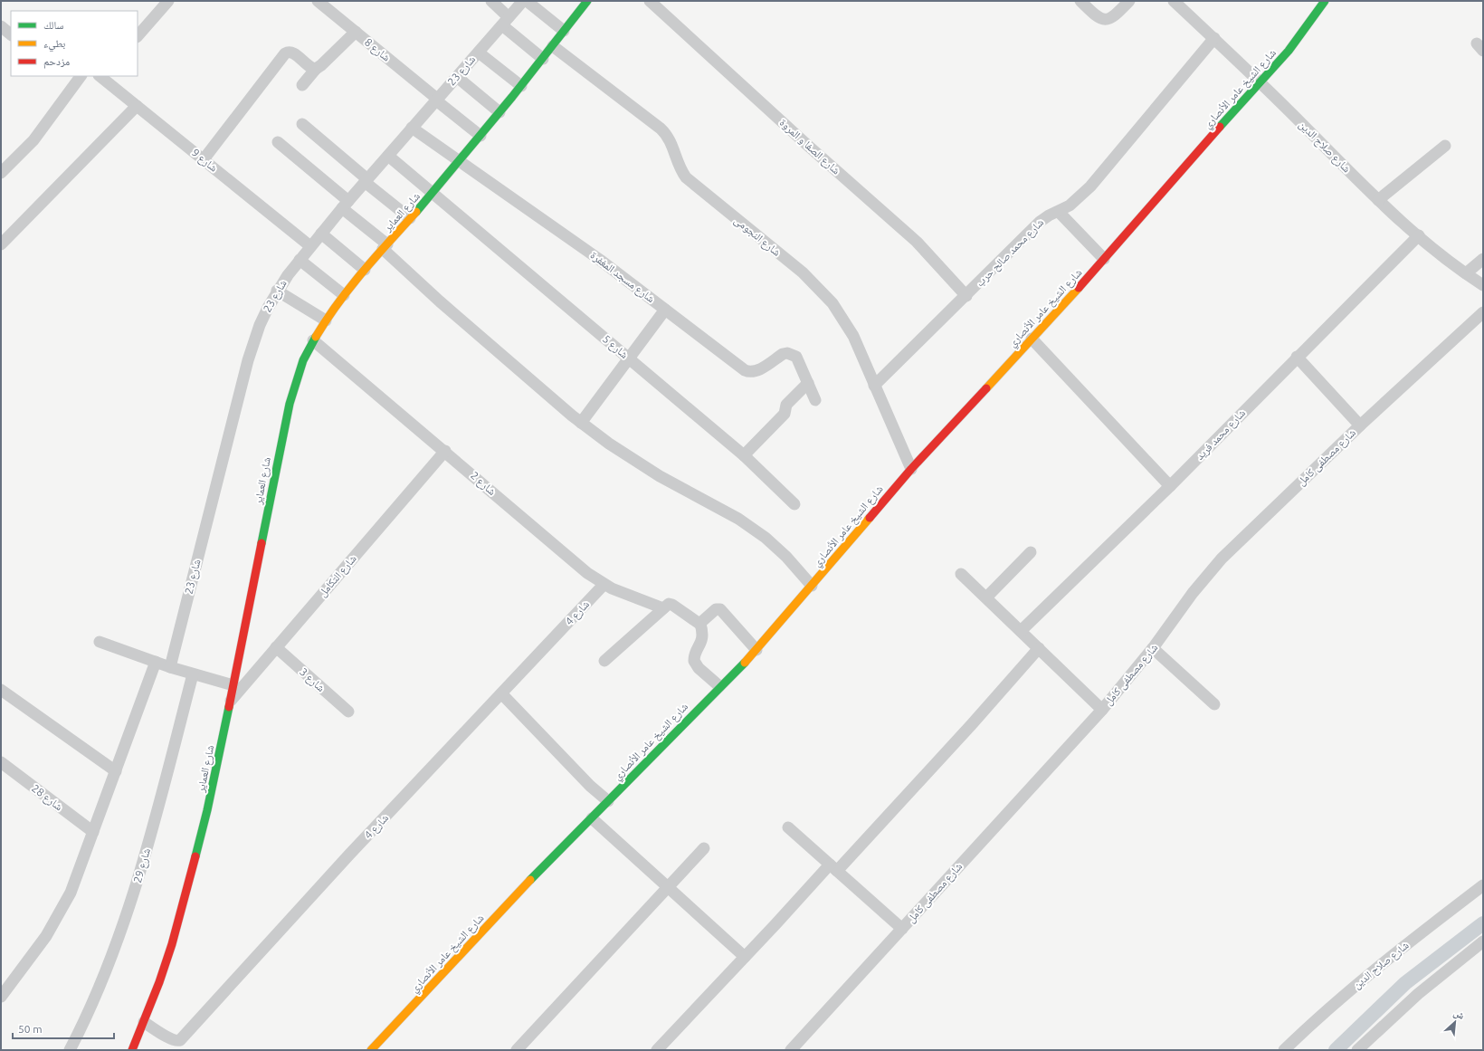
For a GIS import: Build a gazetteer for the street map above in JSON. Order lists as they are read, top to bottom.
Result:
{
  "streets": {
    "street": [
      "شارع 8",
      "شارع 23",
      "شارع الشيخ عامر الأنصاري",
      "شارع الصفا و المروة",
      "شارع صلاح الدين",
      "شارع 9",
      "شارع العماير",
      "شارع النجومى",
      "شارع محمد صالح حرب",
      "شارع مسجد المغفرة",
      "شارع 5",
      "شارع محمد فريد",
      "شارع مصطفى كامل",
      "شارع 2",
      "شارع التكامل",
      "شارع 4",
      "شارع 3",
      "شارع 28",
      "شارع 29"
    ]
  },
  "crossings": [
    ["شارع 8", "شارع 23"],
    ["شارع 8", "شارع العماير"],
    ["شارع 23", "شارع 9"],
    ["شارع 23", "شارع مسجد المغفرة"],
    ["شارع 23", "شارع 5"],
    ["شارع الشيخ عامر الأنصاري", "شارع صلاح الدين"],
    ["شارع الشيخ عامر الأنصاري", "شارع النجومى"],
    ["شارع الصفا و المروة", "شارع محمد صالح حرب"],
    ["شارع صلاح الدين", "شارع محمد صالح حرب"],
    ["شارع صلاح الدين", "شارع محمد فريد"],
    ["شارع العماير", "شارع النجومى"],
    ["شارع العماير", "شارع مسجد المغفرة"],
    ["شارع العماير", "شارع 5"],
    ["شارع العماير", "شارع 2"],
    ["شارع العماير", "شارع التكامل"],
    ["شارع العماير", "شارع 4"],
    ["شارع النجومى", "شارع محمد صالح حرب"],
    ["شارع 2", "شارع التكامل"],
    ["شارع 2", "شارع 4"],
    ["شارع التكامل", "شارع 3"]
  ],
  "legend": ["سالك", "بطيء", "مزدحم"],
  "scale_bar": "50 m",
  "north": "top right"
}
